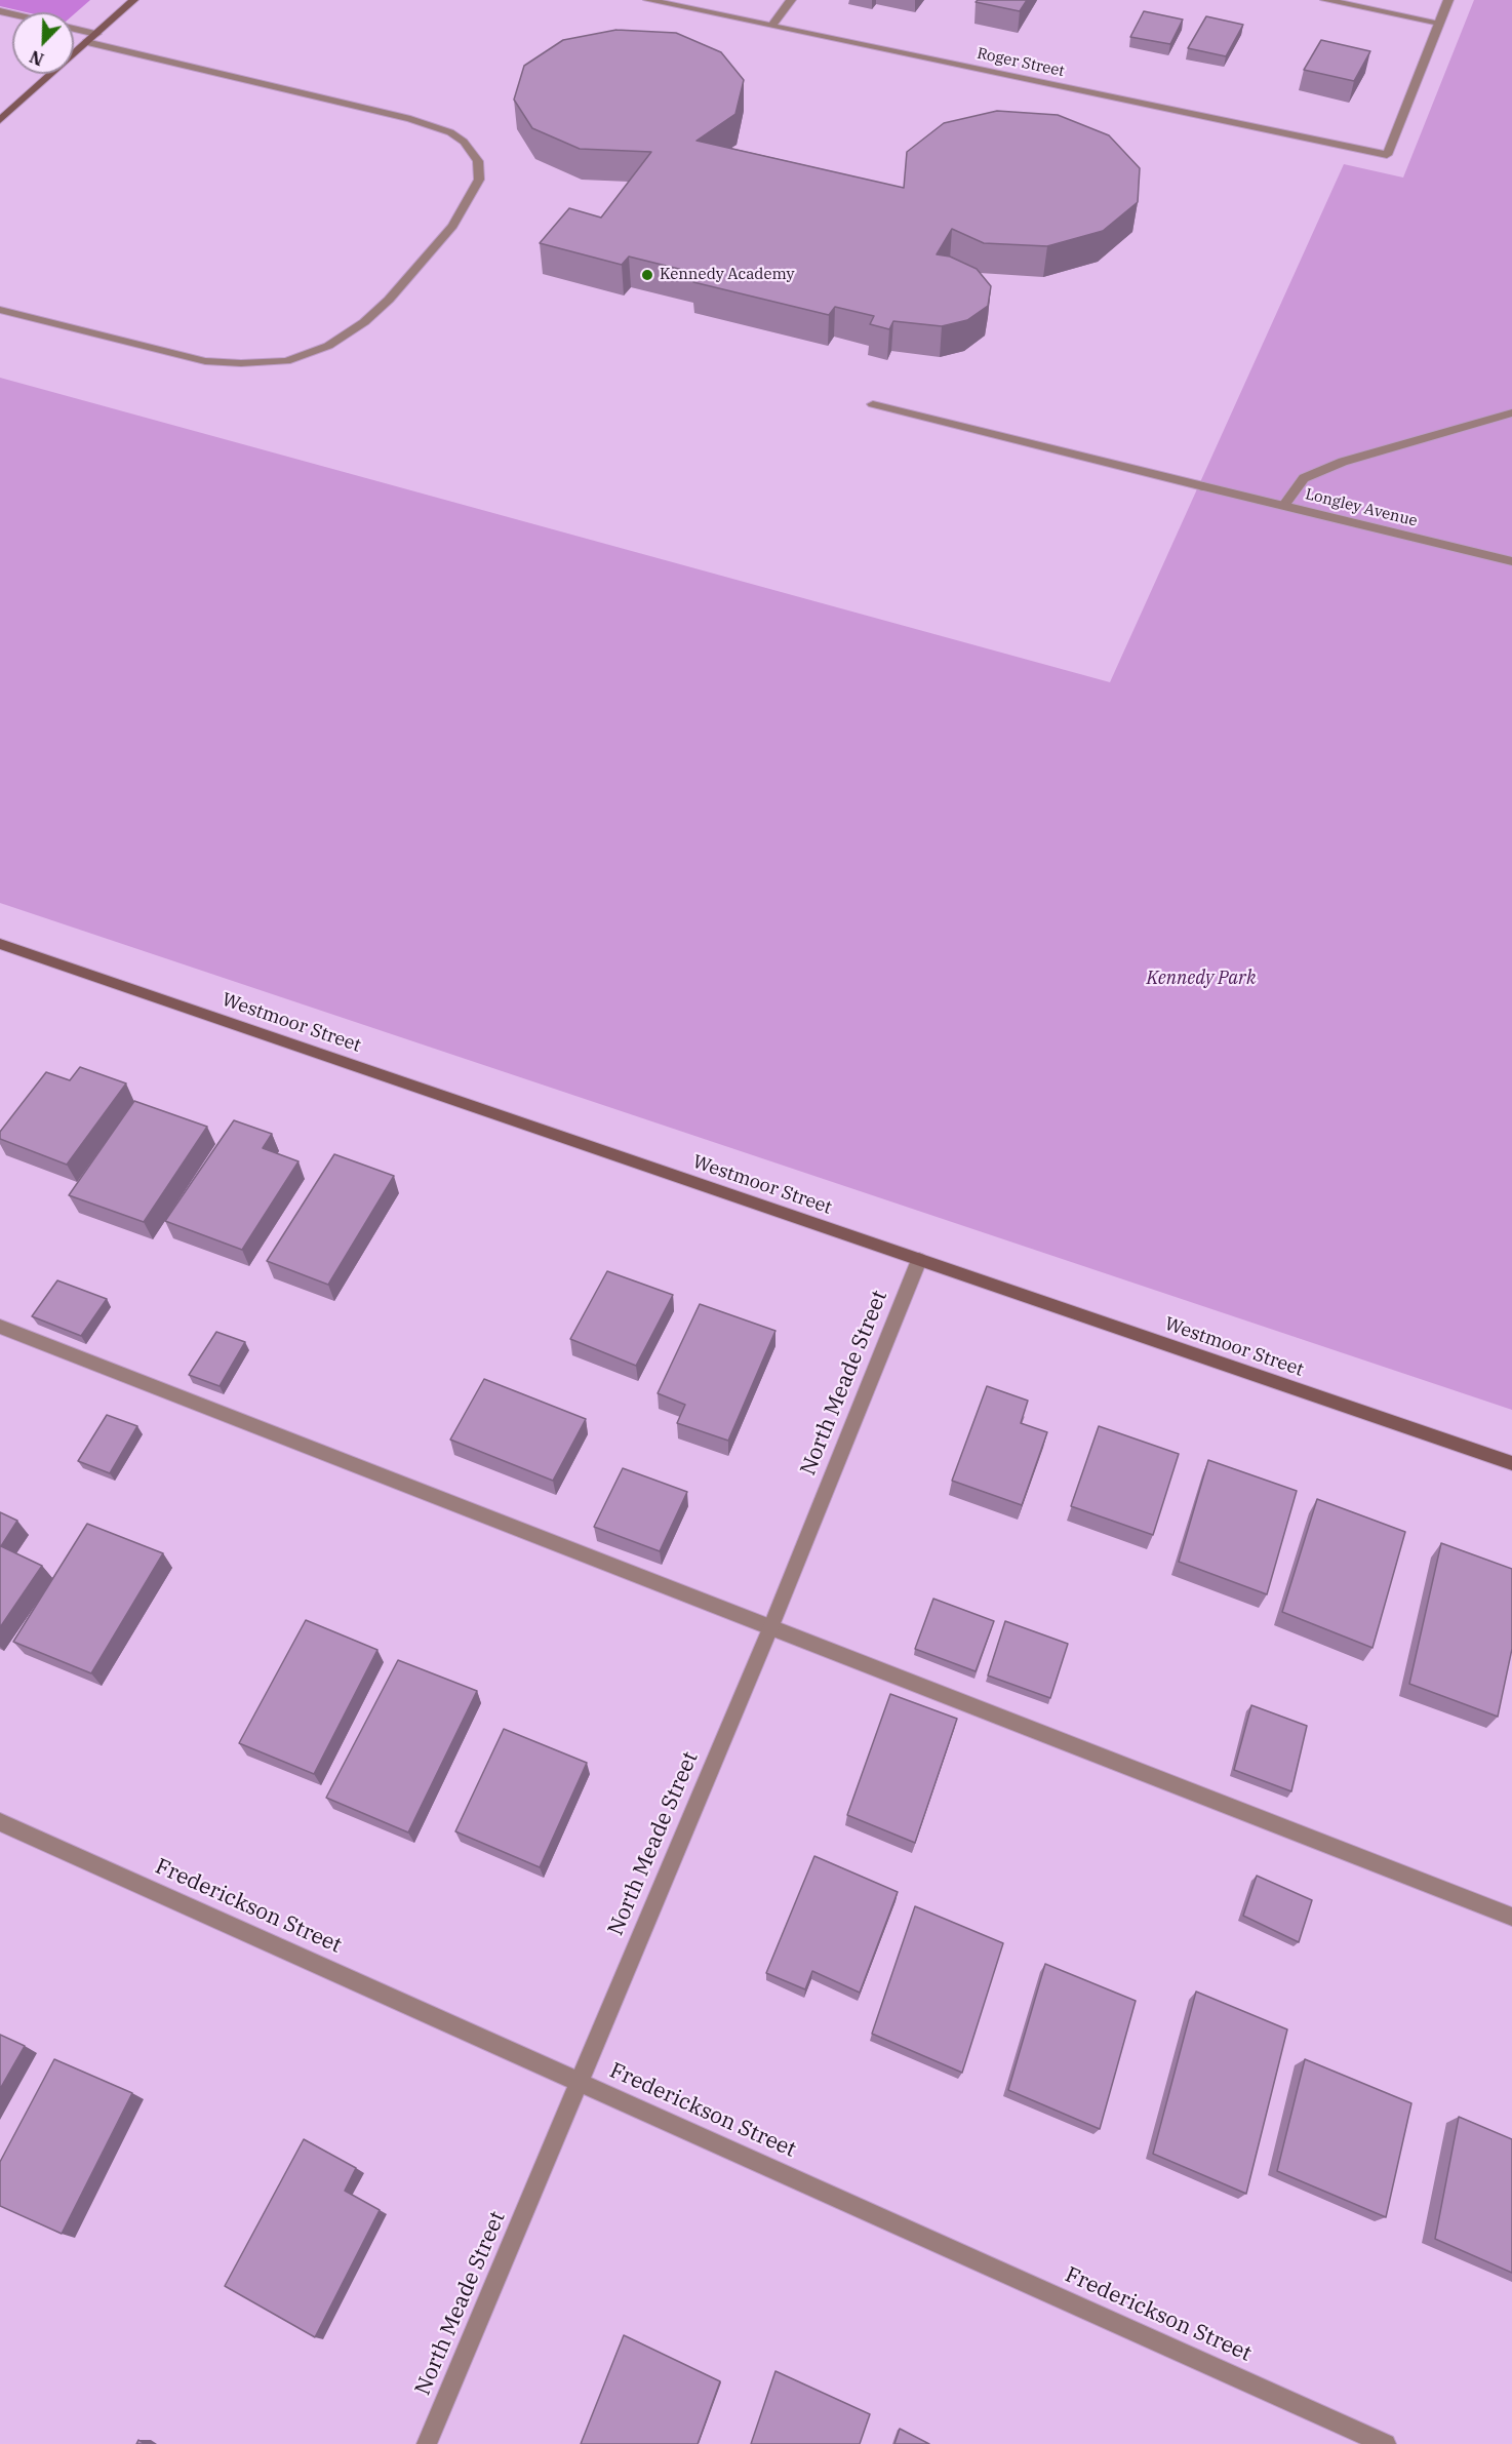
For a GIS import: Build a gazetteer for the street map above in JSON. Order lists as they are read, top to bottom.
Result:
{
  "streets": {
    "street": [
      "Roger Street",
      "Longley Avenue",
      "Westmoor Street",
      "North Meade Street",
      "Frederickson Street"
    ]
  },
  "crossings": [
    ["Westmoor Street", "North Meade Street"],
    ["North Meade Street", "Frederickson Street"]
  ],
  "parks": ["Kennedy Park"],
  "places": ["Kennedy Academy"],
  "north": "bottom left"
}
